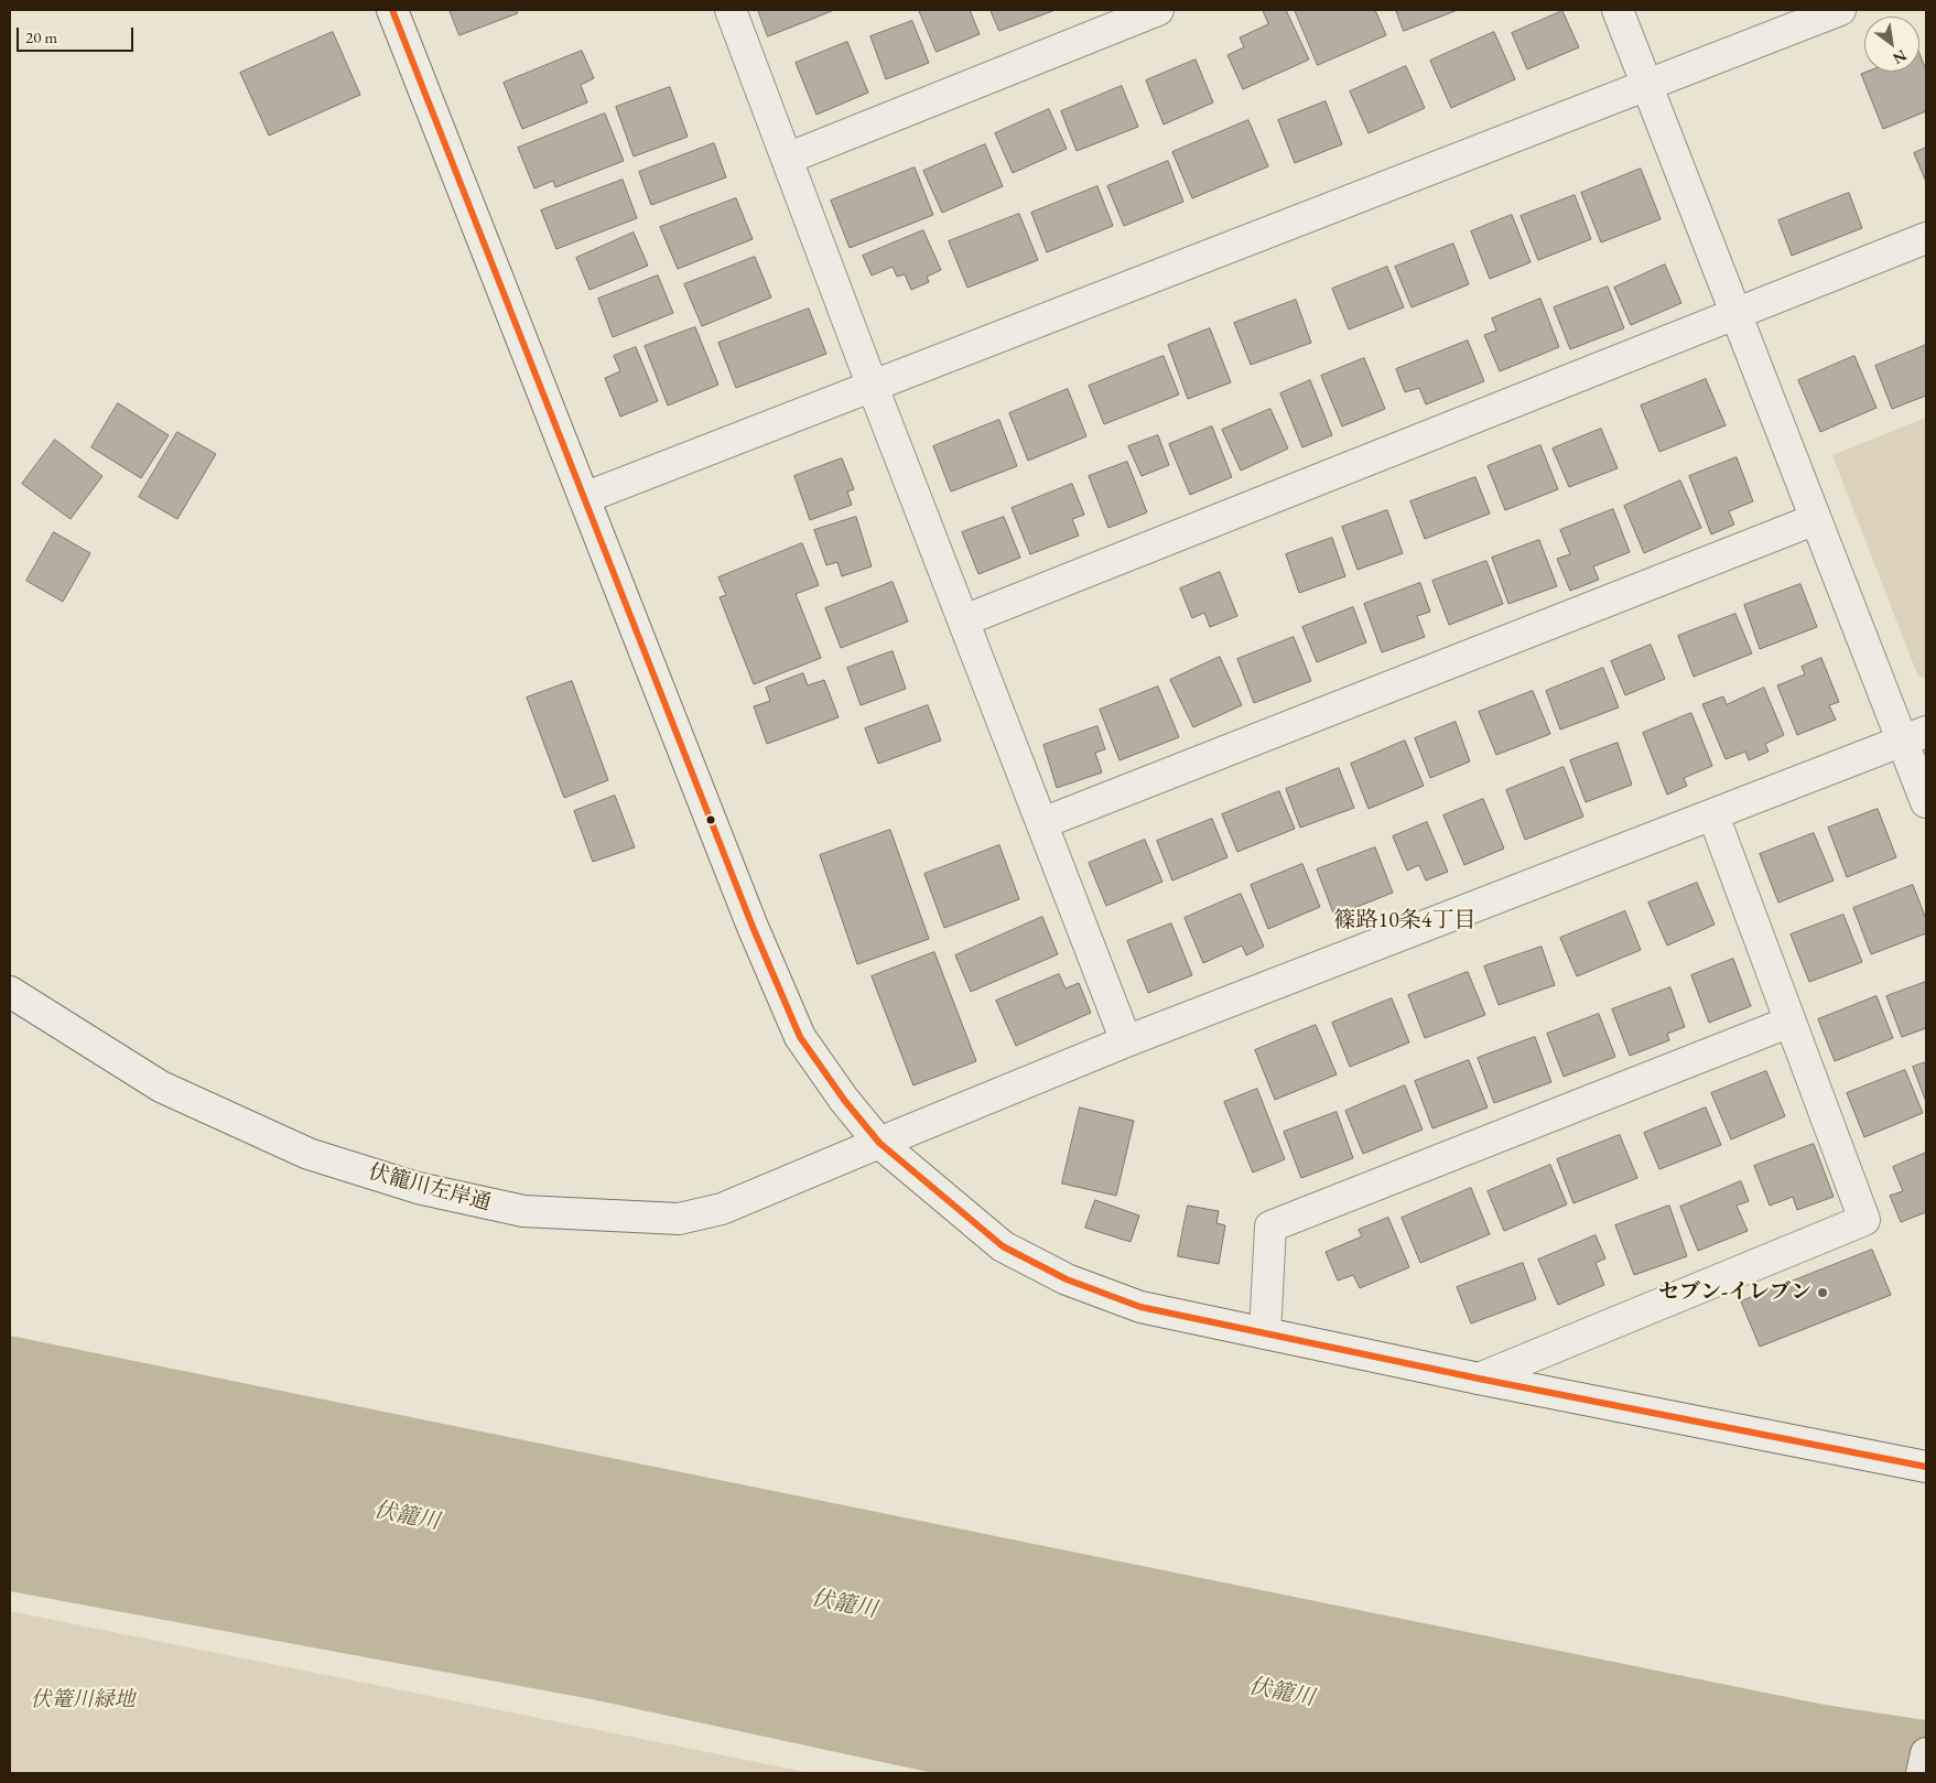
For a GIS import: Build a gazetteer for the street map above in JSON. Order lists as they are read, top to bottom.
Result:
{
  "streets": {
    "street": ["伏籠川左岸通"]
  },
  "districts": ["篠路10条4丁目"],
  "water": ["伏籠川"],
  "parks": ["伏篭川緑地"],
  "places": ["セブン-イレブン"],
  "scale_bar": "20 m",
  "north": "bottom right"
}
